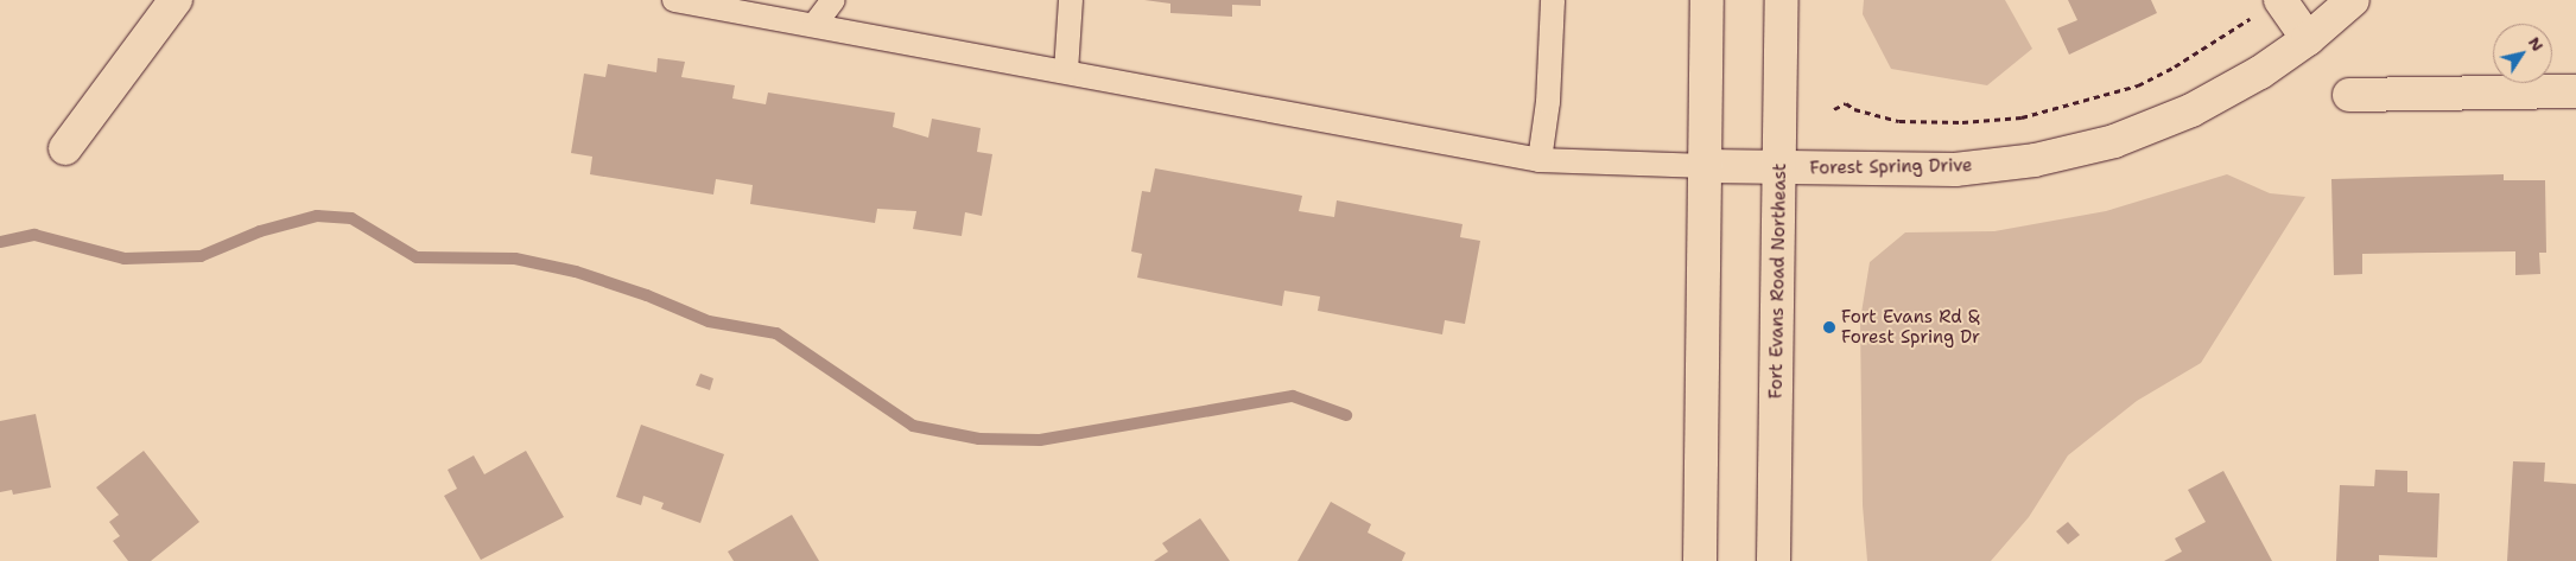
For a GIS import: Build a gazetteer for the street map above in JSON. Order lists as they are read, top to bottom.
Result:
{
  "streets": {
    "street": ["Forest Spring Drive", "Fort Evans Road Northeast"]
  },
  "crossings": [
    ["Forest Spring Drive", "Fort Evans Road Northeast"]
  ],
  "places": ["Fort Evans Rd & Forest Spring Dr"],
  "north": "top right"
}
